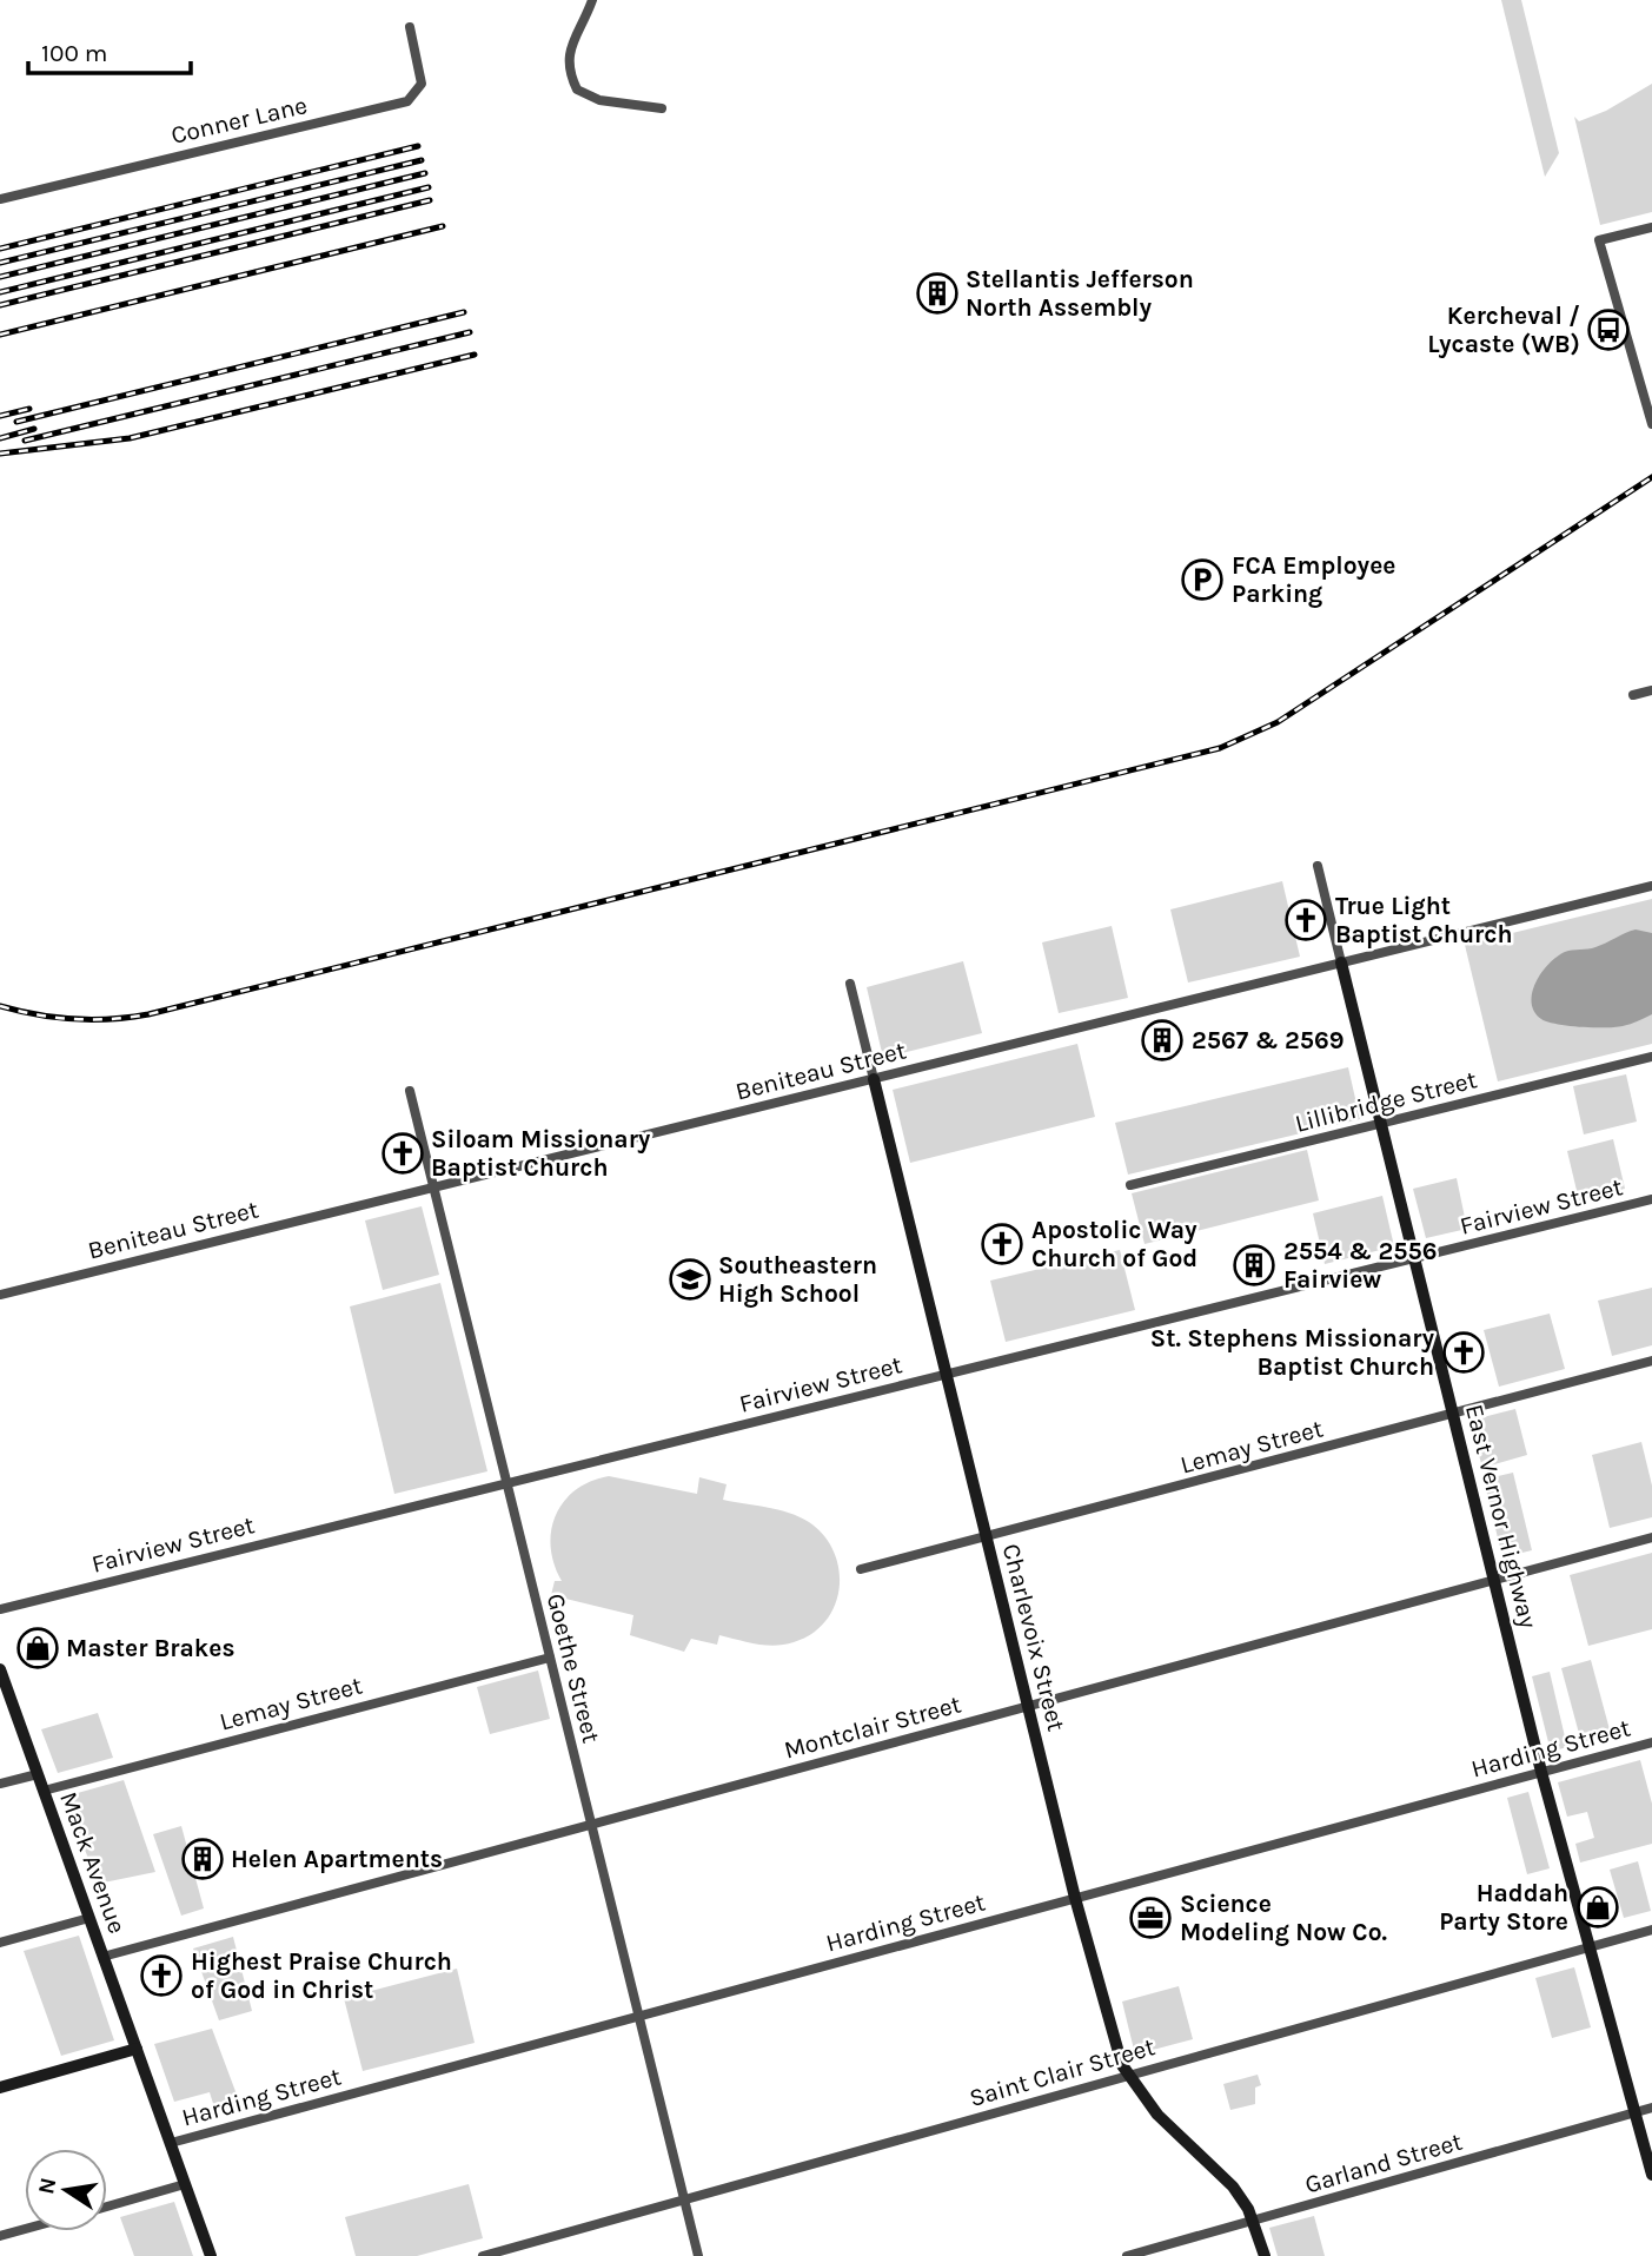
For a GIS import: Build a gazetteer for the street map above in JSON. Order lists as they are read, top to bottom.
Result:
{
  "streets": {
    "street": [
      "Conner Lane",
      "Beniteau Street",
      "Lillibridge Street",
      "Fairview Street",
      "Lemay Street",
      "East Vernor Highway",
      "Charlevoix Street",
      "Goethe Street",
      "Montclair Street",
      "Harding Street",
      "Mack Avenue",
      "Saint Clair Street",
      "Garland Street"
    ]
  },
  "crossings": [
    ["Beniteau Street", "East Vernor Highway"],
    ["Beniteau Street", "Charlevoix Street"],
    ["Beniteau Street", "Goethe Street"],
    ["Lillibridge Street", "East Vernor Highway"],
    ["Fairview Street", "East Vernor Highway"],
    ["Fairview Street", "Charlevoix Street"],
    ["Fairview Street", "Goethe Street"],
    ["Lemay Street", "East Vernor Highway"],
    ["Lemay Street", "Charlevoix Street"],
    ["Lemay Street", "Goethe Street"],
    ["Lemay Street", "Mack Avenue"],
    ["East Vernor Highway", "Montclair Street"],
    ["East Vernor Highway", "Harding Street"],
    ["East Vernor Highway", "Saint Clair Street"],
    ["East Vernor Highway", "Garland Street"],
    ["Charlevoix Street", "Montclair Street"],
    ["Charlevoix Street", "Harding Street"],
    ["Charlevoix Street", "Saint Clair Street"],
    ["Charlevoix Street", "Garland Street"],
    ["Goethe Street", "Montclair Street"],
    ["Goethe Street", "Harding Street"],
    ["Goethe Street", "Saint Clair Street"],
    ["Montclair Street", "Mack Avenue"],
    ["Harding Street", "Mack Avenue"]
  ],
  "places": {
    "building": [
      "Stellantis Jefferson North Assembly",
      "2567 & 2569",
      "2554 & 2556 Fairview",
      "Helen Apartments"
    ],
    "bus stop": ["Kercheval / Lycaste (WB)"],
    "parking": ["FCA Employee Parking"],
    "church": [
      "True Light Baptist Church",
      "Siloam Missionary Baptist Church",
      "Apostolic Way Church of God",
      "St. Stephens Missionary Baptist Church",
      "Highest Praise Church of God in Christ"
    ],
    "school or university": ["Southeastern High School"],
    "shop": ["Master Brakes", "Haddah Party Store"],
    "office": ["Science Modeling Now Co."]
  },
  "scale_bar": "100 m",
  "north": "left"
}
